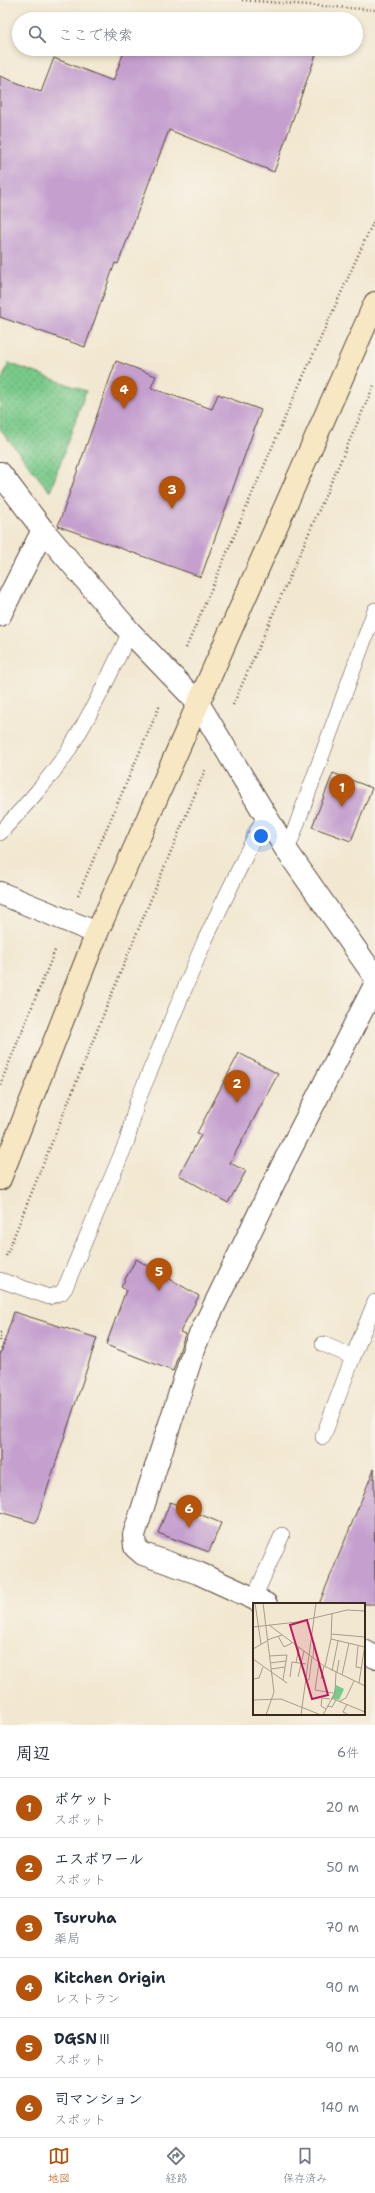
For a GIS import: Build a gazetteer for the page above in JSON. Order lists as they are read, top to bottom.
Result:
{
  "page": {
    "search": "ここで検索",
    "pins": [
      "4",
      "3",
      "1",
      "2",
      "5",
      "6"
    ],
    "heading": ["周辺", "6件"],
    "list": [
      {
        "mark": "1",
        "name": "ポケット",
        "note": "スポット",
        "value": "20 m"
      },
      {
        "mark": "2",
        "name": "エスポワール",
        "note": "スポット",
        "value": "50 m"
      },
      {
        "mark": "3",
        "name": "Tsuruha",
        "note": "薬局",
        "value": "70 m"
      },
      {
        "mark": "4",
        "name": "Kitchen Origin",
        "note": "レストラン",
        "value": "90 m"
      },
      {
        "mark": "5",
        "name": "DGSNⅢ",
        "note": "スポット",
        "value": "90 m"
      },
      {
        "mark": "6",
        "name": "司マンション",
        "note": "スポット",
        "value": "140 m"
      }
    ],
    "nav": ["地図", "経路", "保存済み"]
  }
}
